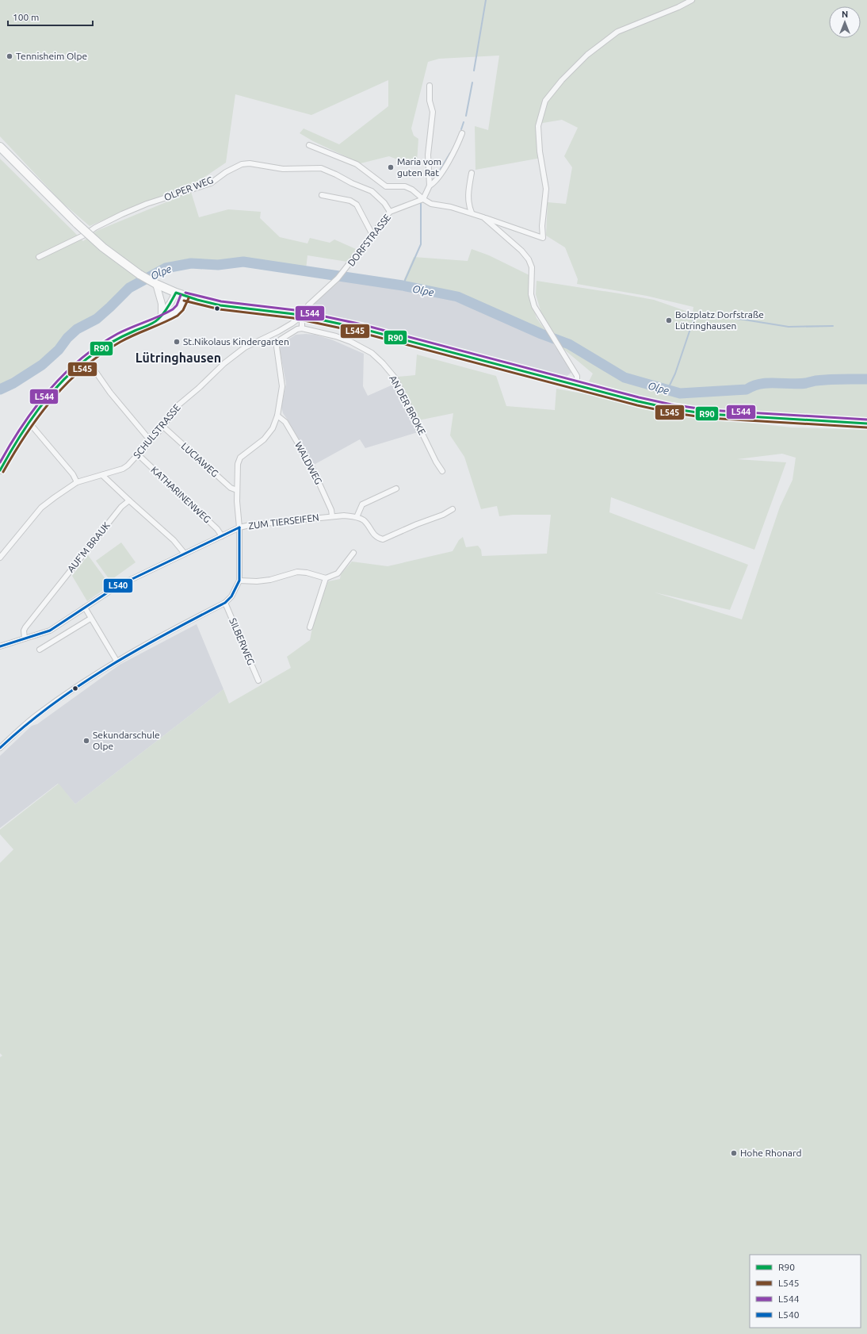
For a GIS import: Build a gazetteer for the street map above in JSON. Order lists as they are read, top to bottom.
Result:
{
  "streets": {
    "street": [
      "OLPER WEG",
      "DORFSTRASSE",
      "AN DER BROKE",
      "SCHULSTRASSE",
      "LUCIAWEG",
      "WALDWEG",
      "KATHARINENWEG",
      "ZUM TIERSEIFEN",
      "AUF'M BRAUK",
      "SILBERWEG"
    ]
  },
  "crossings": [
    ["OLPER WEG", "DORFSTRASSE"],
    ["DORFSTRASSE", "SCHULSTRASSE"],
    ["SCHULSTRASSE", "LUCIAWEG"],
    ["SCHULSTRASSE", "KATHARINENWEG"],
    ["WALDWEG", "ZUM TIERSEIFEN"],
    ["KATHARINENWEG", "ZUM TIERSEIFEN"],
    ["ZUM TIERSEIFEN", "AUF'M BRAUK"]
  ],
  "districts": ["Lütringhausen"],
  "water": ["Olpe"],
  "places": [
    "Tennisheim Olpe",
    "Maria vom guten Rat",
    "Bolzplatz Dorfstraße Lütringhausen",
    "St.Nikolaus Kindergarten",
    "Sekundarschule Olpe",
    "Hohe Rhonard"
  ],
  "lines": [
    "transit line R90",
    "transit line L544",
    "transit line L545",
    "transit line L540"
  ],
  "legend": [
    "R90",
    "L545",
    "L544",
    "L540"
  ],
  "scale_bar": "100 m",
  "north": "top"
}
